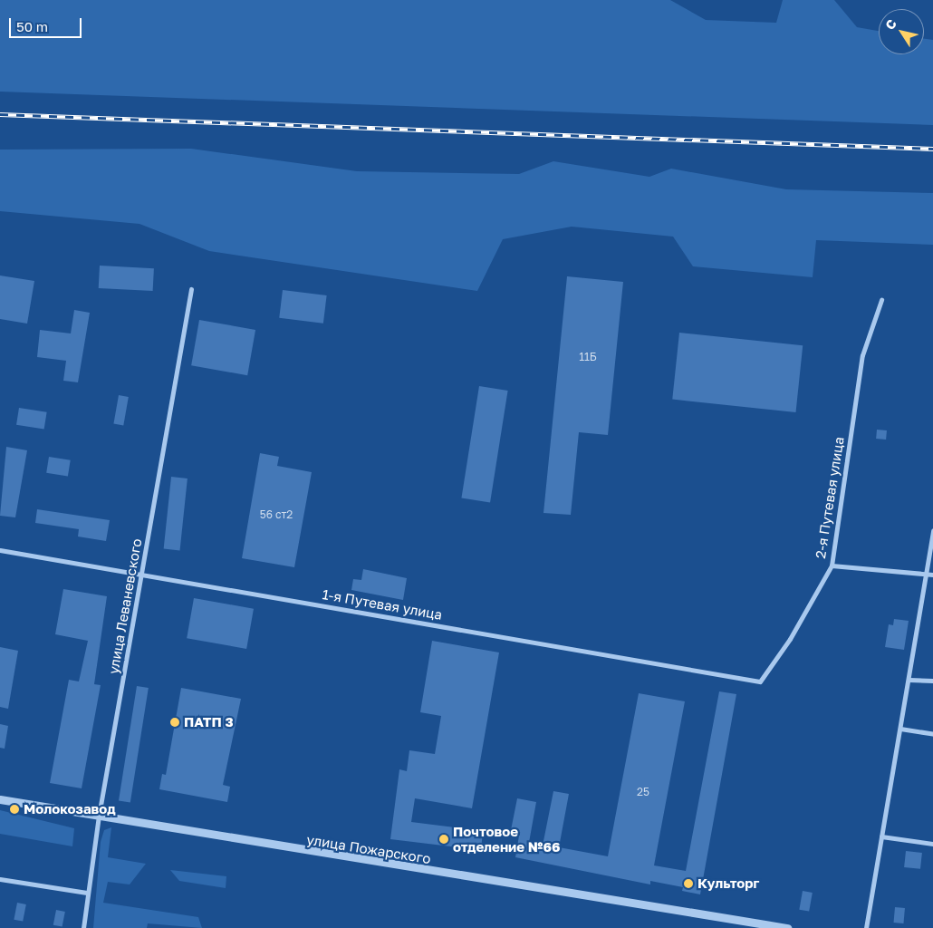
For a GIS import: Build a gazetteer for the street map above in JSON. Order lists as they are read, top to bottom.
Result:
{
  "streets": {
    "street": [
      "2-я Путевая улица",
      "1-я Путевая улица",
      "улица Леваневского",
      "улица Пожарского"
    ]
  },
  "crossings": [
    ["2-я Путевая улица", "1-я Путевая улица"],
    ["1-я Путевая улица", "улица Леваневского"],
    ["улица Леваневского", "улица Пожарского"]
  ],
  "places": [
    "ПАТП 3",
    "Молокозавод",
    "Почтовое отделение №66",
    "Культорг"
  ],
  "house_numbers": ["11Б", "56 ст2", "25"],
  "scale_bar": "50 m",
  "north": "top left"
}
